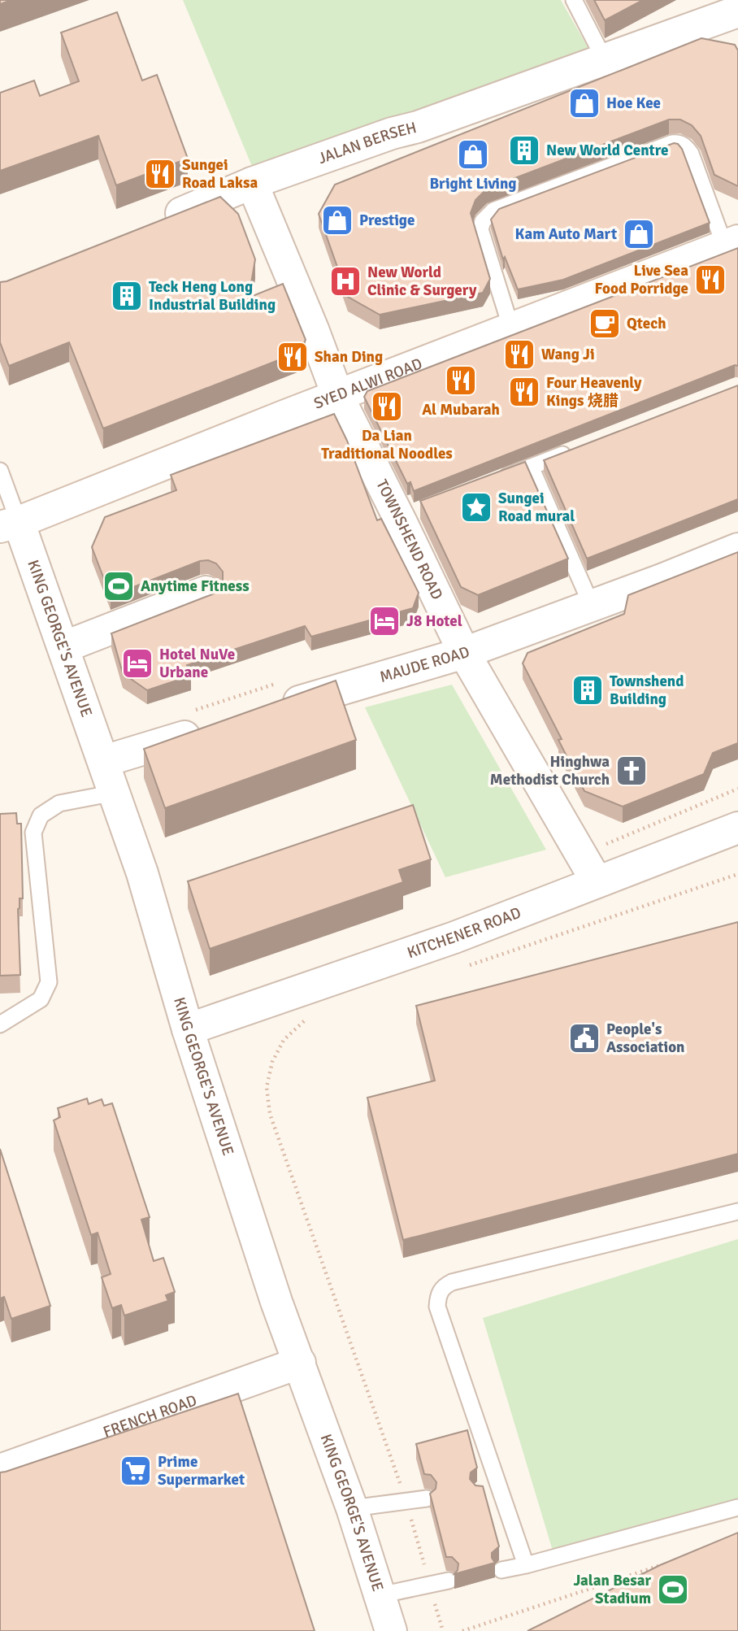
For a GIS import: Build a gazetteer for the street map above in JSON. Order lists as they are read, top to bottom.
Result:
{
  "streets": {
    "street": [
      "JALAN BERSEH",
      "SYED ALWI ROAD",
      "TOWNSHEND ROAD",
      "KING GEORGE'S AVENUE",
      "MAUDE ROAD",
      "KITCHENER ROAD",
      "FRENCH ROAD"
    ]
  },
  "crossings": [
    ["JALAN BERSEH", "TOWNSHEND ROAD"],
    ["SYED ALWI ROAD", "TOWNSHEND ROAD"],
    ["SYED ALWI ROAD", "KING GEORGE'S AVENUE"],
    ["TOWNSHEND ROAD", "MAUDE ROAD"],
    ["TOWNSHEND ROAD", "KITCHENER ROAD"],
    ["KING GEORGE'S AVENUE", "KITCHENER ROAD"],
    ["KING GEORGE'S AVENUE", "FRENCH ROAD"]
  ],
  "places": {
    "shop": [
      "Hoe Kee",
      "Bright Living",
      "Prestige",
      "Kam Auto Mart"
    ],
    "building": ["New World Centre", "Teck Heng Long Industrial Building", "Townshend Building"],
    "restaurant": [
      "Sungei Road Laksa",
      "Live Sea Food Porridge",
      "Wang Ji",
      "Shan Ding",
      "Al Mubarah",
      "Four Heavenly Kings 烧腊",
      "Da Lian Traditional Noodles"
    ],
    "hospital": ["New World Clinic & Surgery"],
    "cafe": ["Qtech"],
    "place": ["Sungei Road mural"],
    "sports": ["Anytime Fitness", "Jalan Besar Stadium"],
    "hotel": ["J8 Hotel", "Hotel NuVe Urbane"],
    "church": ["Hinghwa Methodist Church"],
    "public building": ["People's Association"],
    "supermarket": ["Prime Supermarket"]
  }
}
